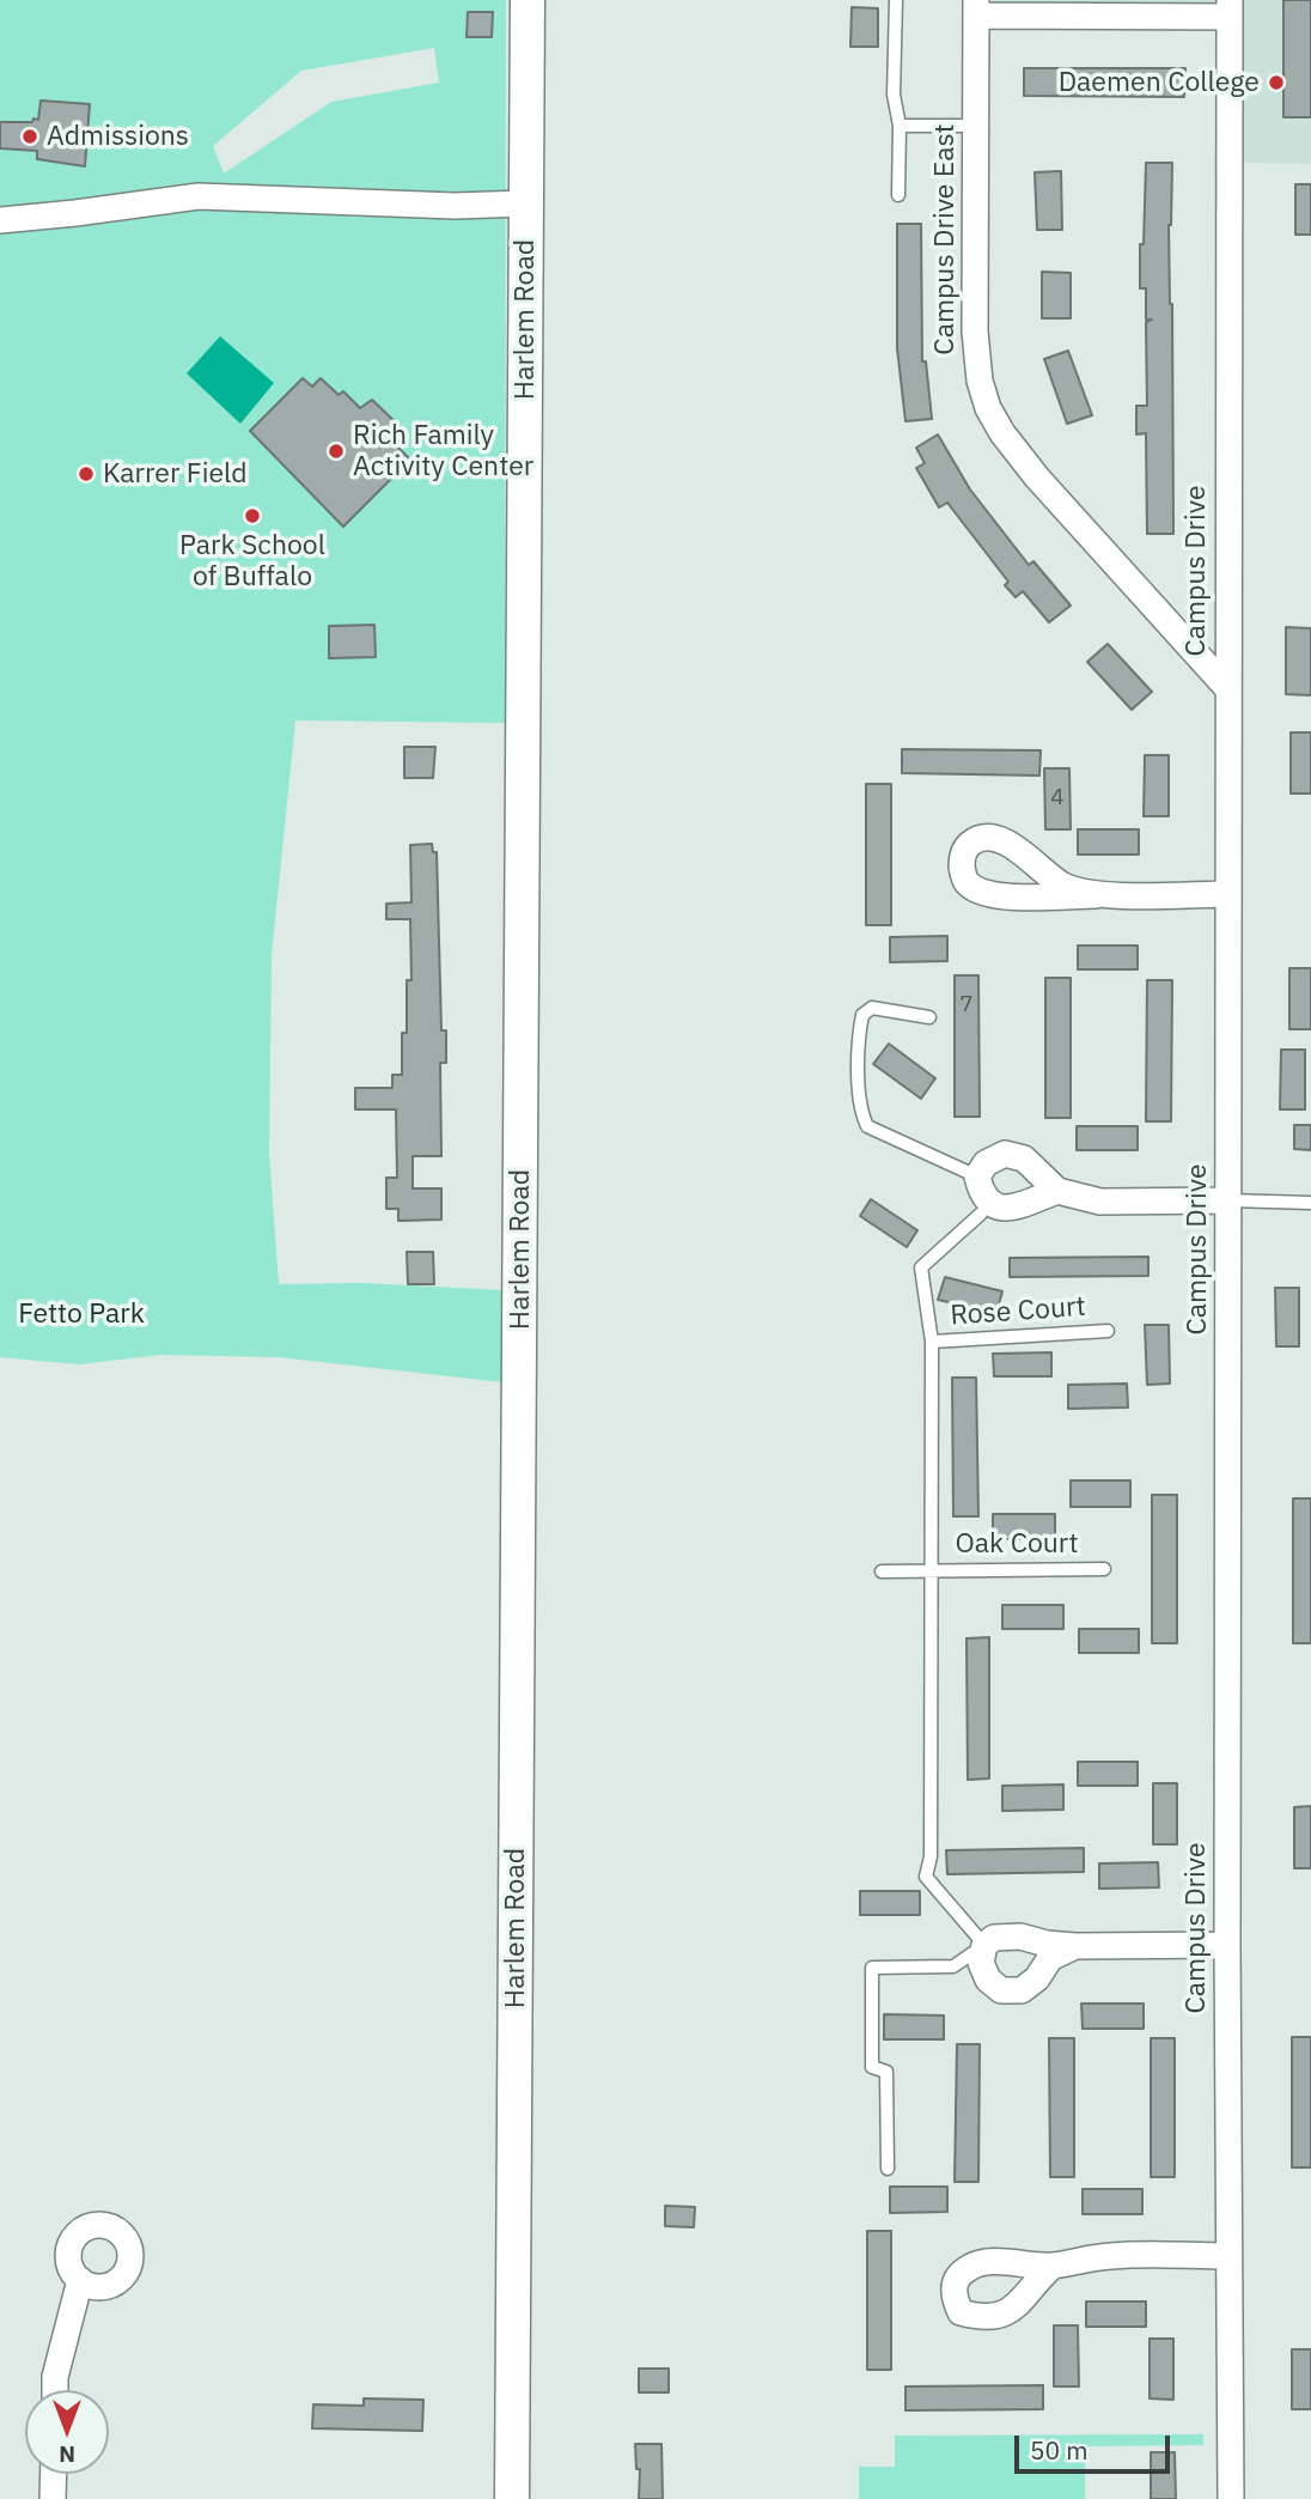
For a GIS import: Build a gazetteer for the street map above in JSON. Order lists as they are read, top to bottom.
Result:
{
  "streets": {
    "main road": ["Harlem Road"],
    "street": ["Campus Drive East", "Campus Drive"],
    "lane": ["Rose Court", "Oak Court"]
  },
  "crossings": [
    ["Campus Drive East", "Campus Drive"]
  ],
  "parks": ["Fetto Park"],
  "places": [
    "Daemen College",
    "Admissions",
    "Rich Family Activity Center",
    "Karrer Field",
    "Park School of Buffalo"
  ],
  "house_numbers": ["4", "7"],
  "scale_bar": "50 m",
  "north": "bottom"
}
